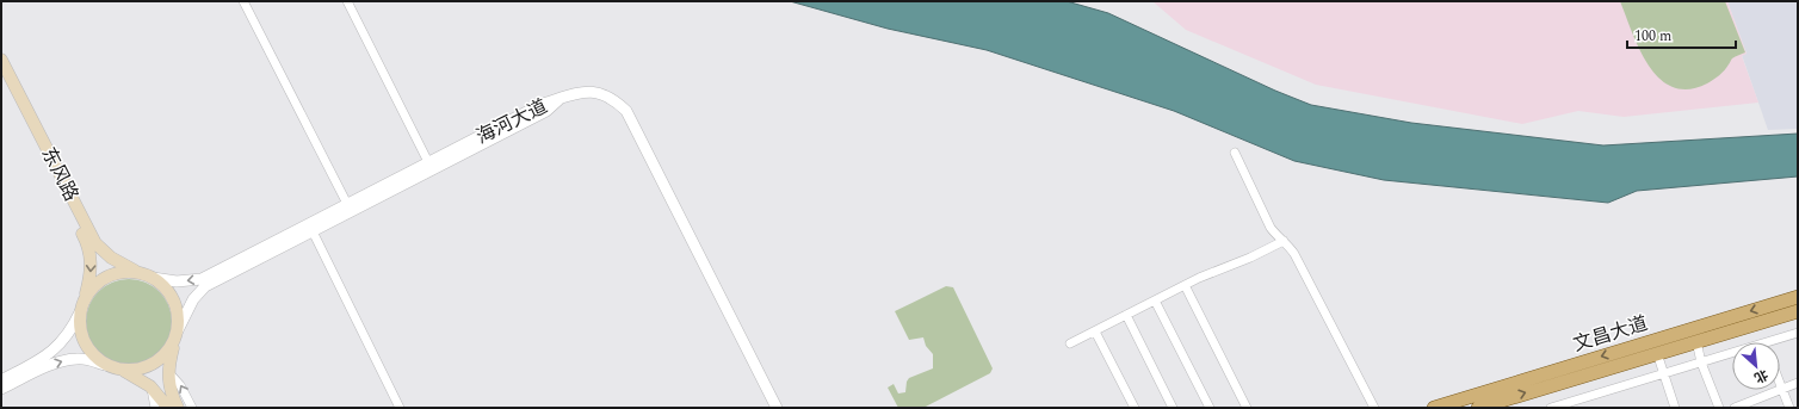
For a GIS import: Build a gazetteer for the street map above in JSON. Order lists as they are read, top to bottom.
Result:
{
  "streets": {
    "main road": ["东风路", "文昌大道"],
    "street": ["海河大道"]
  },
  "crossings": [
    ["海河大道", "东风路"]
  ],
  "scale_bar": "100 m",
  "north": "bottom right"
}
